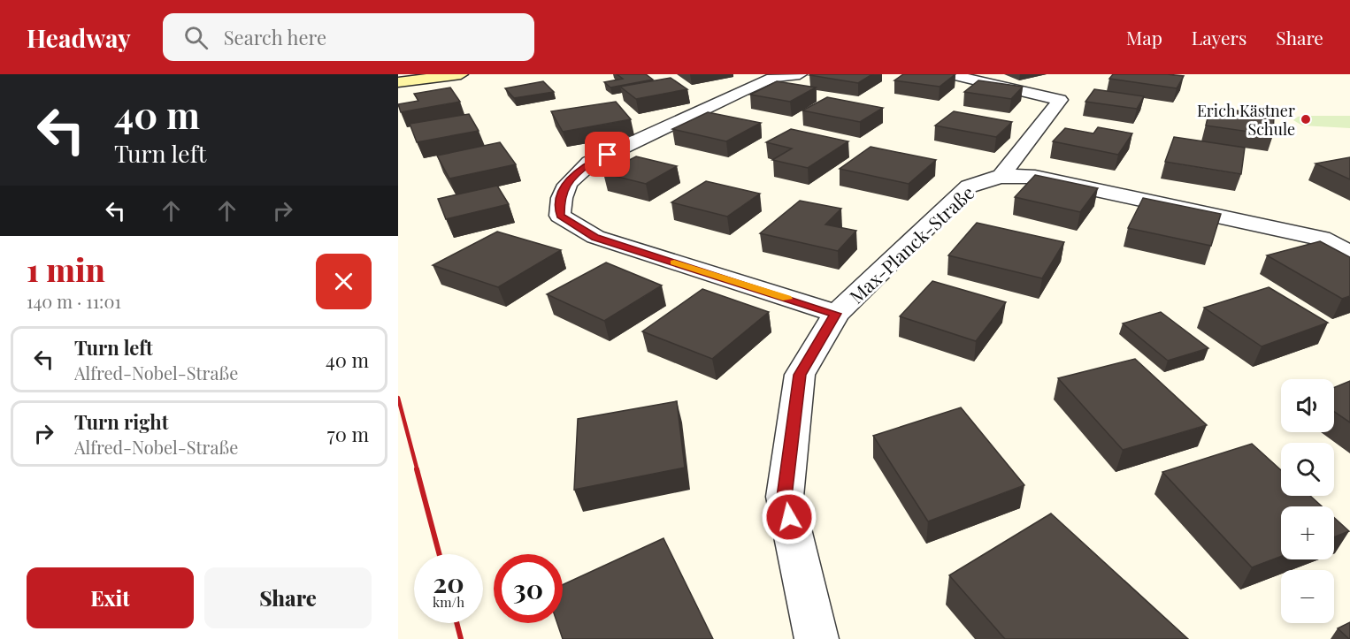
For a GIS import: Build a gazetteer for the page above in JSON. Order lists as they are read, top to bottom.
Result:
{
  "streets": {
    "street": ["Max-Planck-Straße"]
  },
  "places": ["Erich Kästner Schule"],
  "page": {
    "header": "Headway",
    "search": "Search here",
    "nav": ["Map", "Layers", "Share"],
    "turn": ["40 m", "Turn left"],
    "heading": ["1 min", "140 m · 11:01"],
    "list": [
      {
        "name": "Turn left",
        "note": "Alfred-Nobel-Straße",
        "value": "40 m"
      },
      {
        "name": "Turn right",
        "note": "Alfred-Nobel-Straße",
        "value": "70 m"
      }
    ],
    "map_buttons": ["+", "−"],
    "speed": "20 km/h",
    "limit": "30",
    "buttons": ["Exit", "Share"]
  }
}
